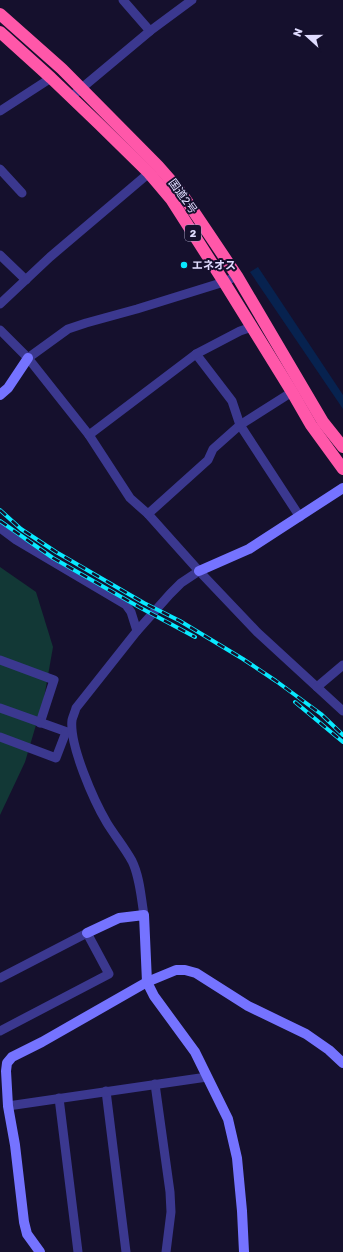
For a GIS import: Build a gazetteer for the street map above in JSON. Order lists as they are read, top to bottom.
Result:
{
  "streets": {
    "highway": ["国道2号", "2"]
  },
  "places": ["エネオス"],
  "north": "left"
}
